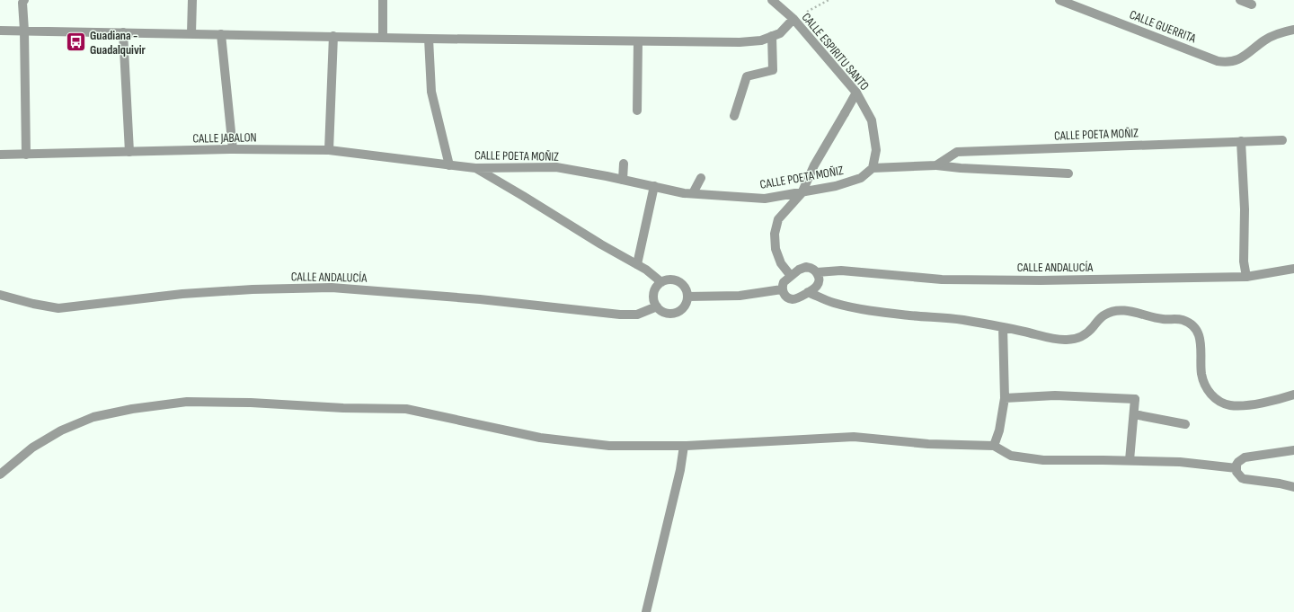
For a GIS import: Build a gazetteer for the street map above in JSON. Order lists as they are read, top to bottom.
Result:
{
  "streets": {
    "street": [
      "CALLE GUERRITA",
      "CALLE ESPIRITU SANTO",
      "CALLE POETA MOÑIZ",
      "CALLE JABALON",
      "CALLE ANDALUCÍA"
    ]
  },
  "crossings": [
    ["CALLE ESPIRITU SANTO", "CALLE POETA MOÑIZ"],
    ["CALLE POETA MOÑIZ", "CALLE JABALON"]
  ],
  "places": {
    "bus stop": ["Guadiana - Guadalquivir"]
  }
}
